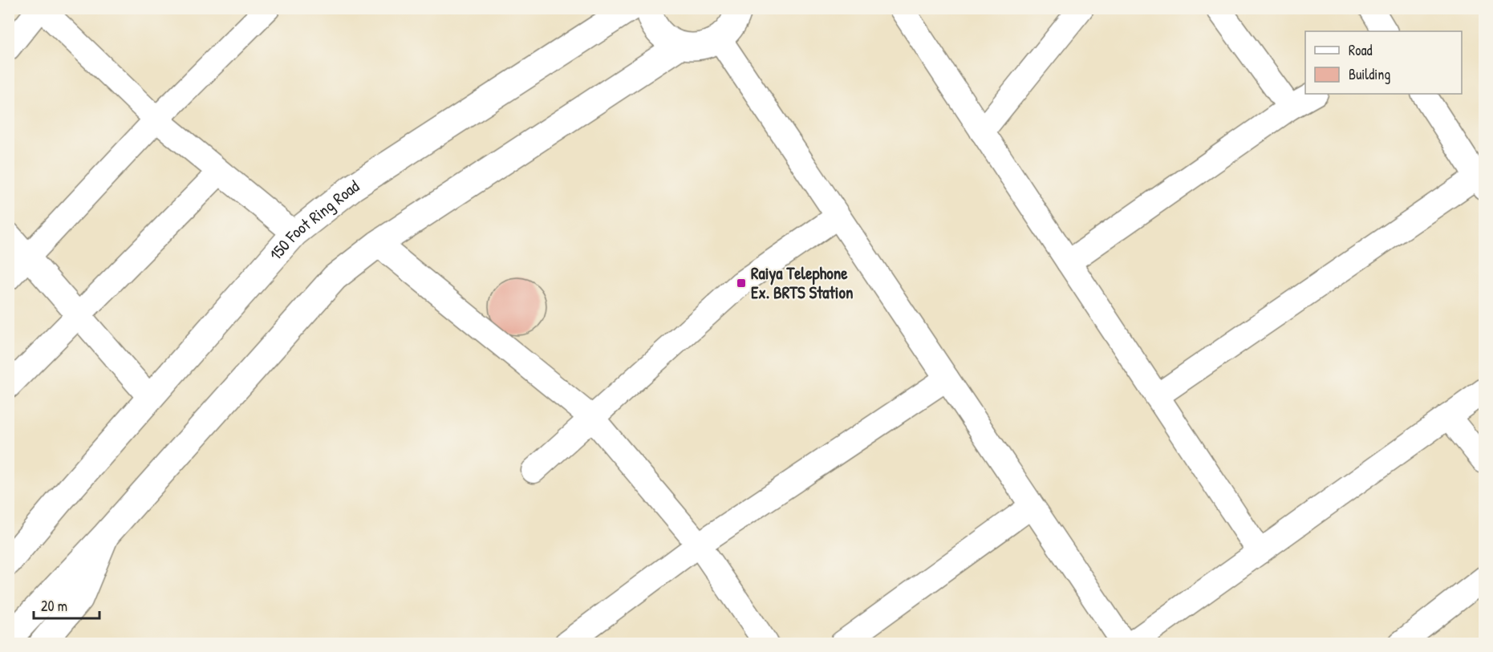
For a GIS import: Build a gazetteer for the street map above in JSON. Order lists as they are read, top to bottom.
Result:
{
  "streets": {
    "main road": ["150 Foot Ring Road"]
  },
  "places": {
    "transit": ["Raiya Telephone Ex. BRTS Station"]
  },
  "legend": ["Road", "Building"],
  "scale_bar": "20 m"
}
